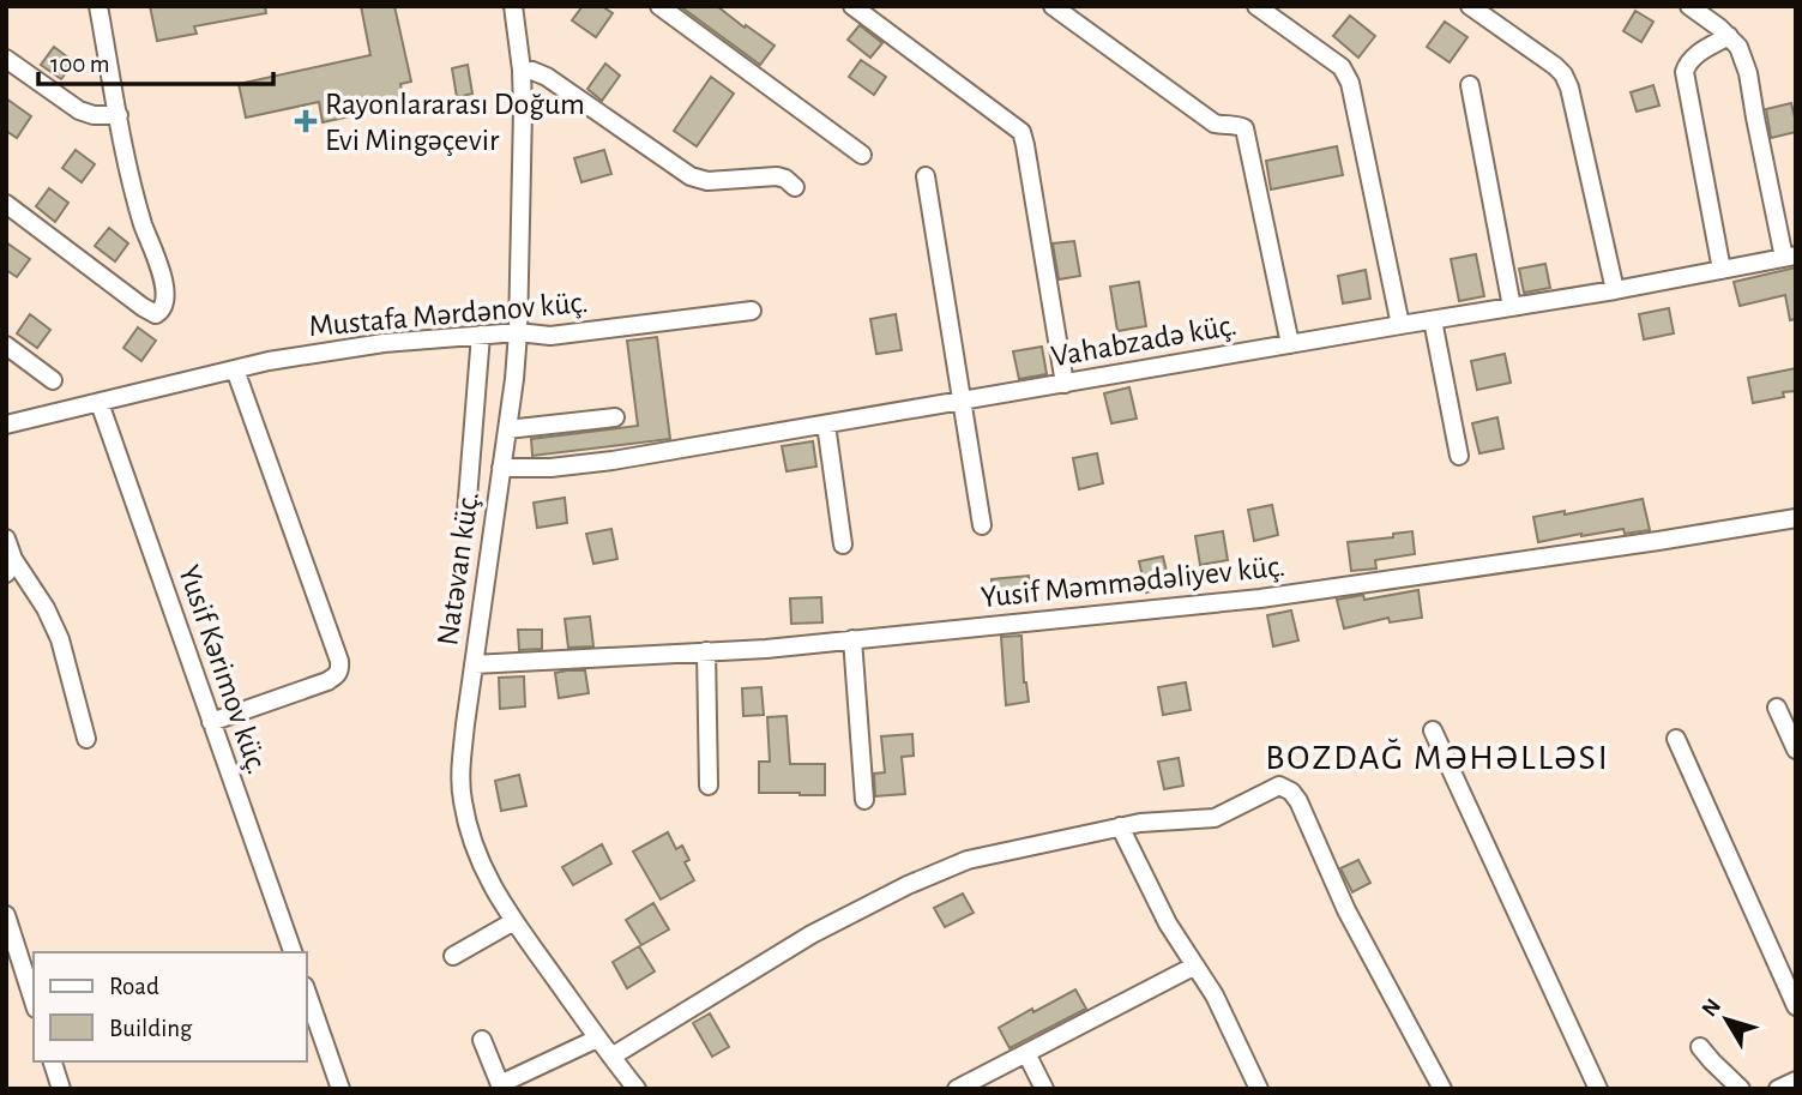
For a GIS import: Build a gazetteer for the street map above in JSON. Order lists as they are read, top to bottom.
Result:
{
  "streets": {
    "street": [
      "Mustafa Mərdənov küç.",
      "Vahabzadə küç.",
      "Natəvan küç.",
      "Yusif Məmmədəliyev küç.",
      "Yusif Kərimov küç."
    ]
  },
  "crossings": [
    ["Mustafa Mərdənov küç.", "Natəvan küç."],
    ["Mustafa Mərdənov küç.", "Yusif Kərimov küç."],
    ["Vahabzadə küç.", "Natəvan küç."],
    ["Natəvan küç.", "Yusif Məmmədəliyev küç."]
  ],
  "districts": ["BOZDAĞ MƏHƏLLƏSI"],
  "places": {
    "health": ["Rayonlararası Doğum Evi Mingəçevir"]
  },
  "legend": ["Road", "Building"],
  "scale_bar": "100 m",
  "north": "top left"
}
